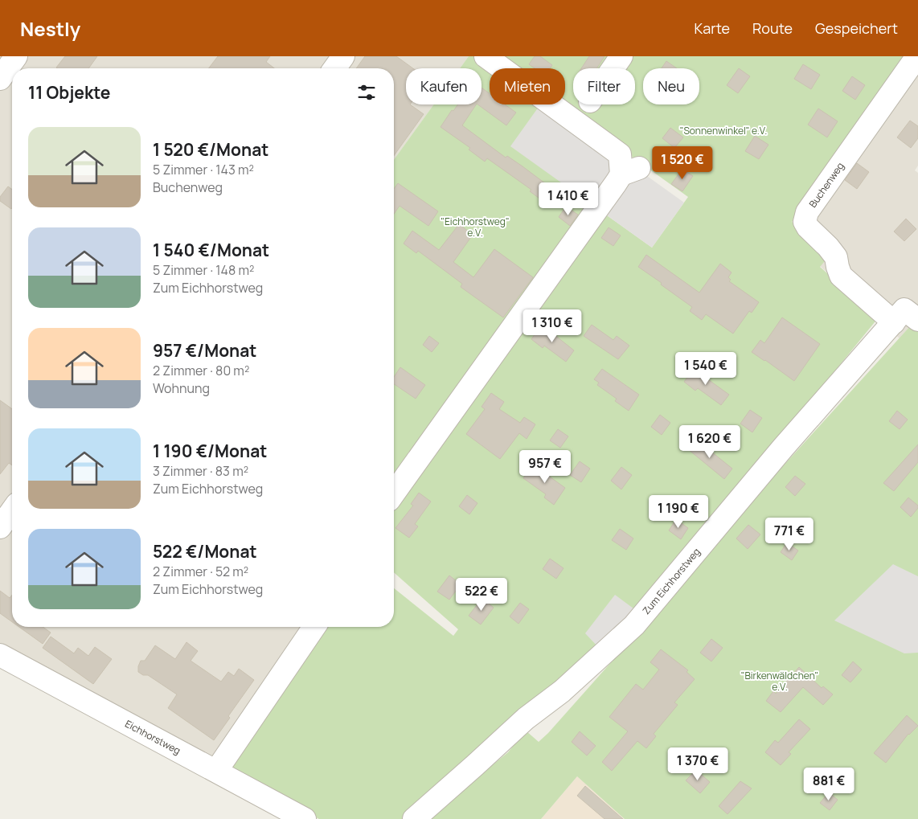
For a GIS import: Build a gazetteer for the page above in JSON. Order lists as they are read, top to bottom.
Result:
{
  "streets": {
    "street": ["Buchenweg", "Zum Eichhorstweg", "Eichhorstweg"]
  },
  "crossings": [
    ["Buchenweg", "Zum Eichhorstweg"]
  ],
  "parks": ["\"Sonnenwinkel\" e.V.", "\"Eichhorstweg\" e.V.", "\"Birkenwäldchen\" e.V."],
  "page": {
    "header": "Nestly",
    "nav": ["Karte", "Route", "Gespeichert"],
    "chip": [
      "Kaufen",
      "Mieten",
      "Filter",
      "Neu"
    ],
    "heading": "11 Objekte",
    "list": [
      {
        "name": "1 520 €/Monat",
        "note": "5 Zimmer · 143 m² · Buchenweg"
      },
      {
        "name": "1 540 €/Monat",
        "note": "5 Zimmer · 148 m² · Zum Eichhorstweg"
      },
      {
        "name": "957 €/Monat",
        "note": "2 Zimmer · 80 m² · Wohnung"
      },
      {
        "name": "1 190 €/Monat",
        "note": "3 Zimmer · 83 m² · Zum Eichhorstweg"
      },
      {
        "name": "522 €/Monat",
        "note": "2 Zimmer · 52 m² · Zum Eichhorstweg"
      }
    ],
    "price": [
      "1 520 €",
      "1 410 €",
      "1 310 €",
      "1 540 €",
      "1 620 €",
      "957 €",
      "1 190 €",
      "771 €",
      "522 €",
      "1 370 €",
      "881 €"
    ]
  }
}
